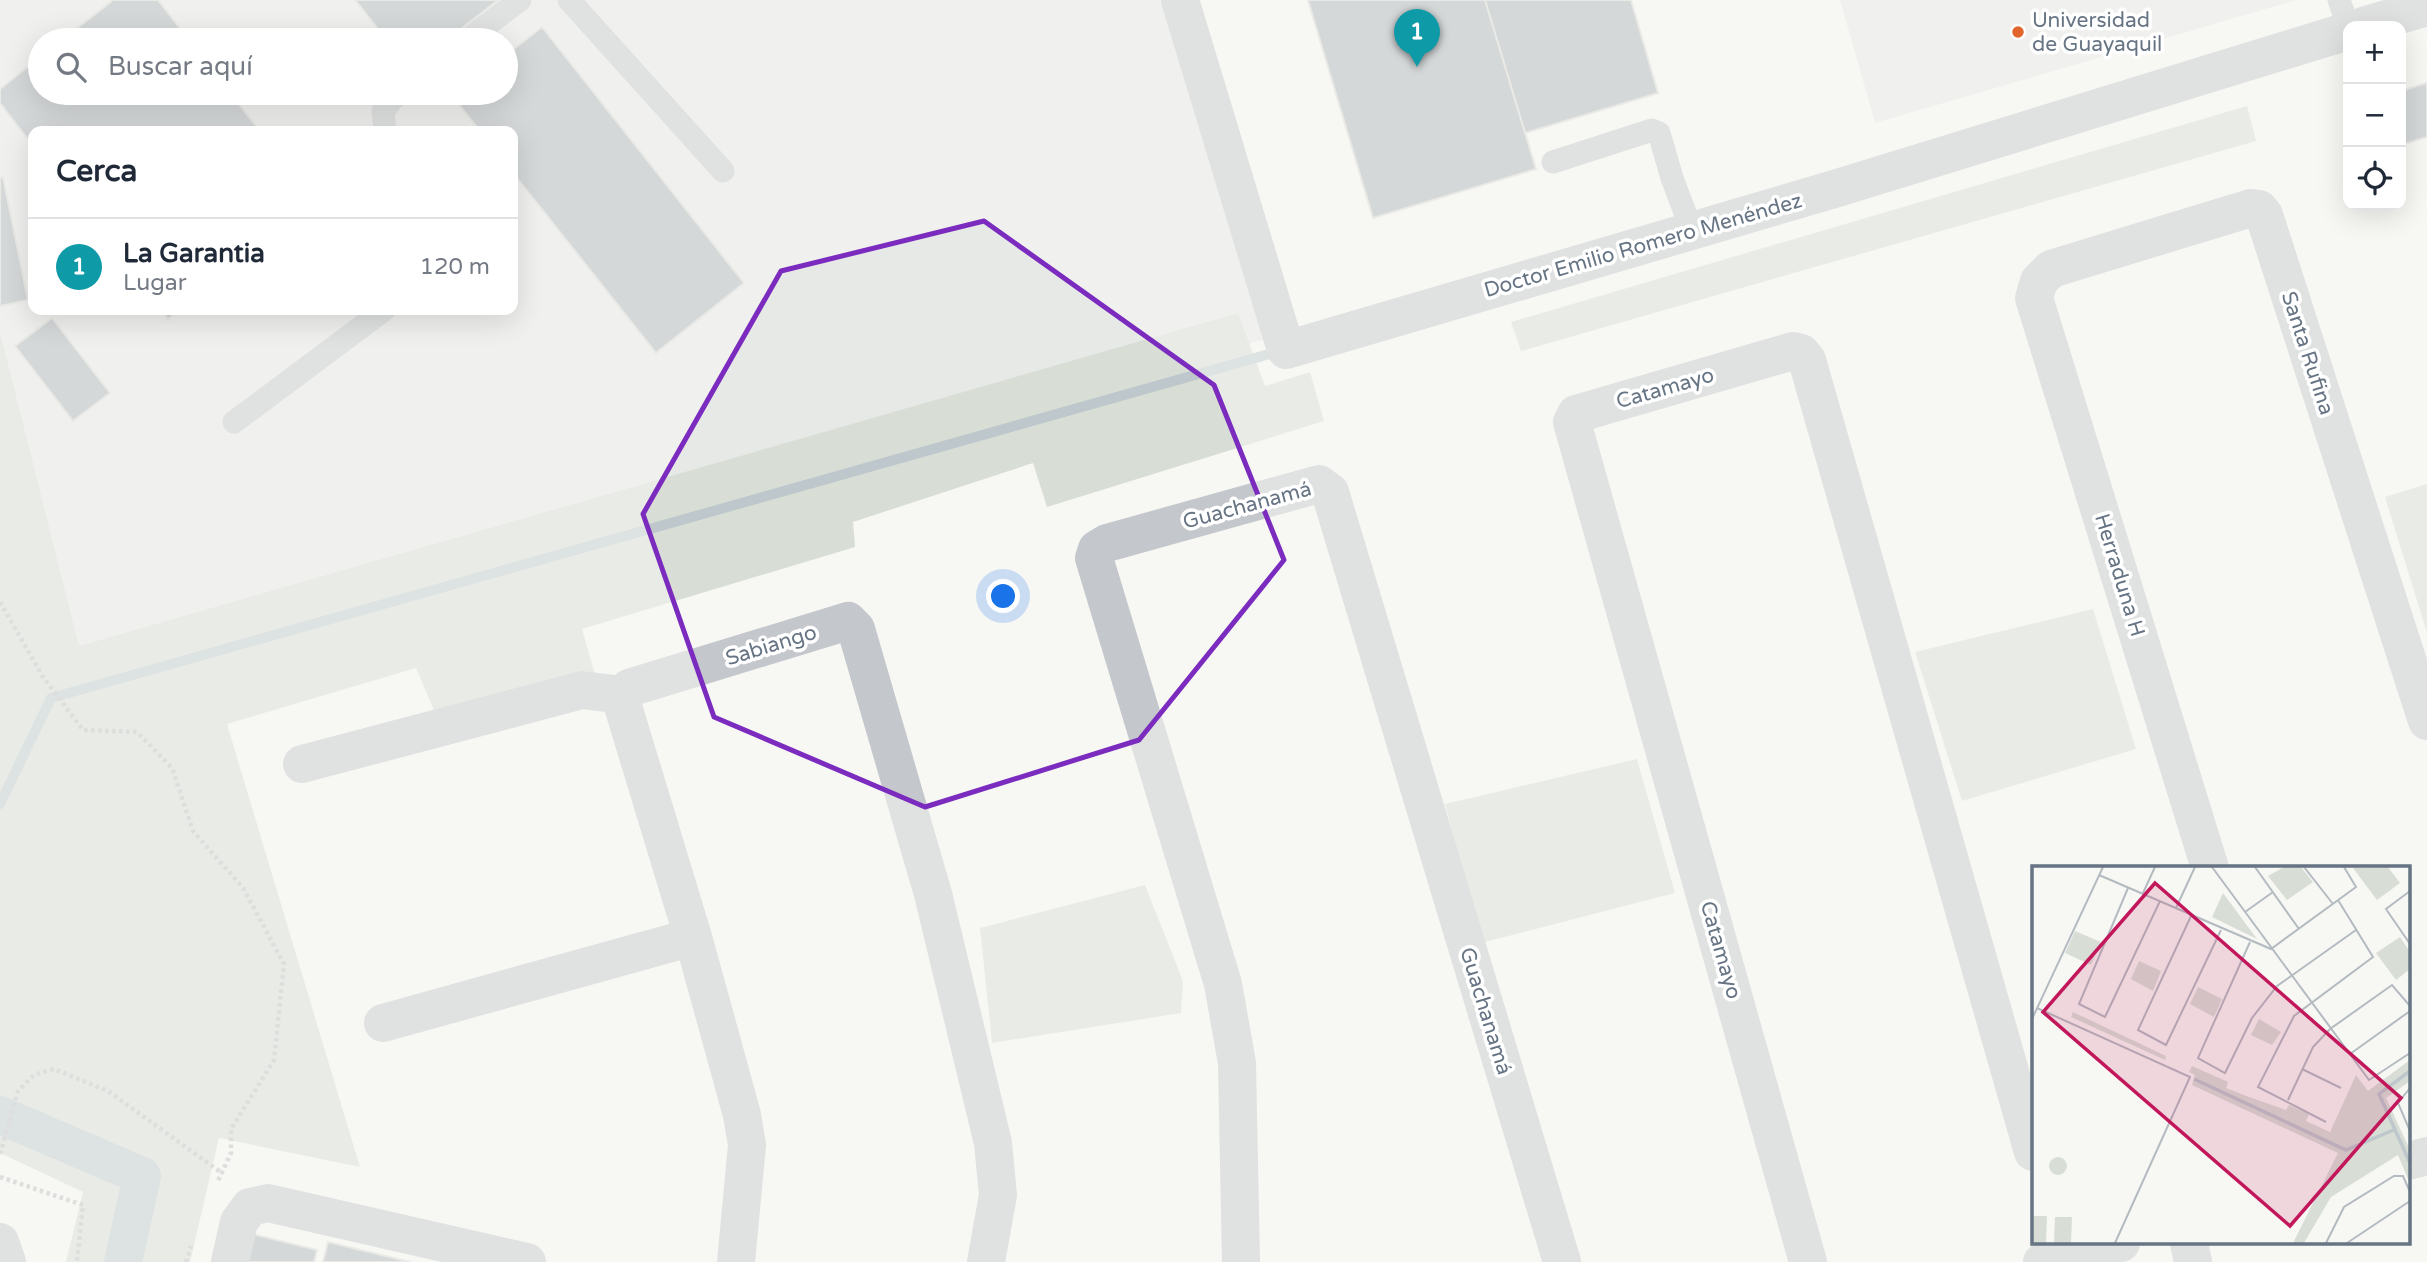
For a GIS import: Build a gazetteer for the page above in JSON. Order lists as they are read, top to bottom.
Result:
{
  "streets": {
    "street": [
      "Doctor Emilio Romero Menéndez",
      "Santa Rufina",
      "Catamayo",
      "Guachanamá",
      "Herraduna H",
      "Sabiango"
    ]
  },
  "crossings": [
    ["Santa Rufina", "Herraduna H"]
  ],
  "places": ["Universidad de Guayaquil"],
  "page": {
    "pins": "1",
    "map_buttons": ["+", "−"],
    "search": "Buscar aquí",
    "heading": "Cerca",
    "list": [
      {
        "mark": "1",
        "name": "La Garantia",
        "note": "Lugar",
        "value": "120 m"
      }
    ]
  }
}
